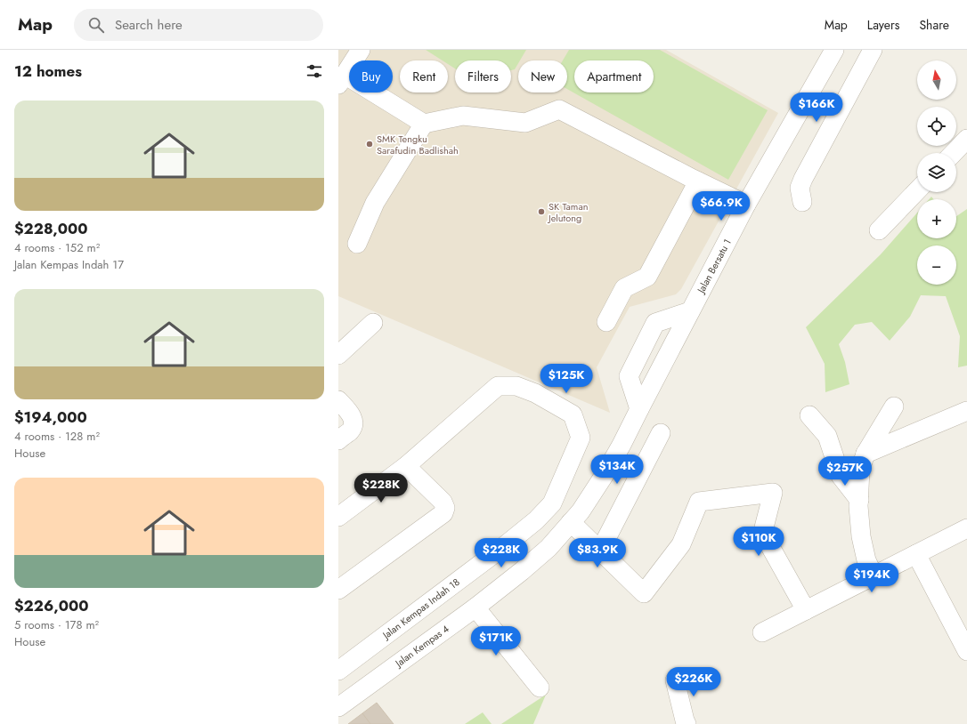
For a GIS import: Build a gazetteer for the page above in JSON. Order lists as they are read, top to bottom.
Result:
{
  "streets": {
    "street": ["Jalan Bersatu 1", "Jalan Kempas Indah 18", "Jalan Kempas 4"]
  },
  "crossings": [
    ["Jalan Bersatu 1", "Jalan Kempas 4"]
  ],
  "places": ["SMK Tengku Sarafudin Badlishah", "SK Taman Jelutong"],
  "north": "top",
  "page": {
    "header": "Map",
    "search": "Search here",
    "nav": ["Map", "Layers", "Share"],
    "heading": "12 homes",
    "map_buttons": ["+", "−"],
    "chip": [
      "Buy",
      "Rent",
      "Filters",
      "New",
      "Apartment"
    ],
    "list": [
      {
        "name": "$228,000",
        "note": "4 rooms · 152 m² · Jalan Kempas Indah 17"
      },
      {
        "name": "$194,000",
        "note": "4 rooms · 128 m² · House"
      },
      {
        "name": "$226,000",
        "note": "5 rooms · 178 m² · House"
      }
    ],
    "price": [
      "$166K",
      "$66.9K",
      "$125K",
      "$134K",
      "$257K",
      "$228K",
      "$110K",
      "$228K",
      "$83.9K",
      "$194K",
      "$171K",
      "$226K"
    ]
  }
}
